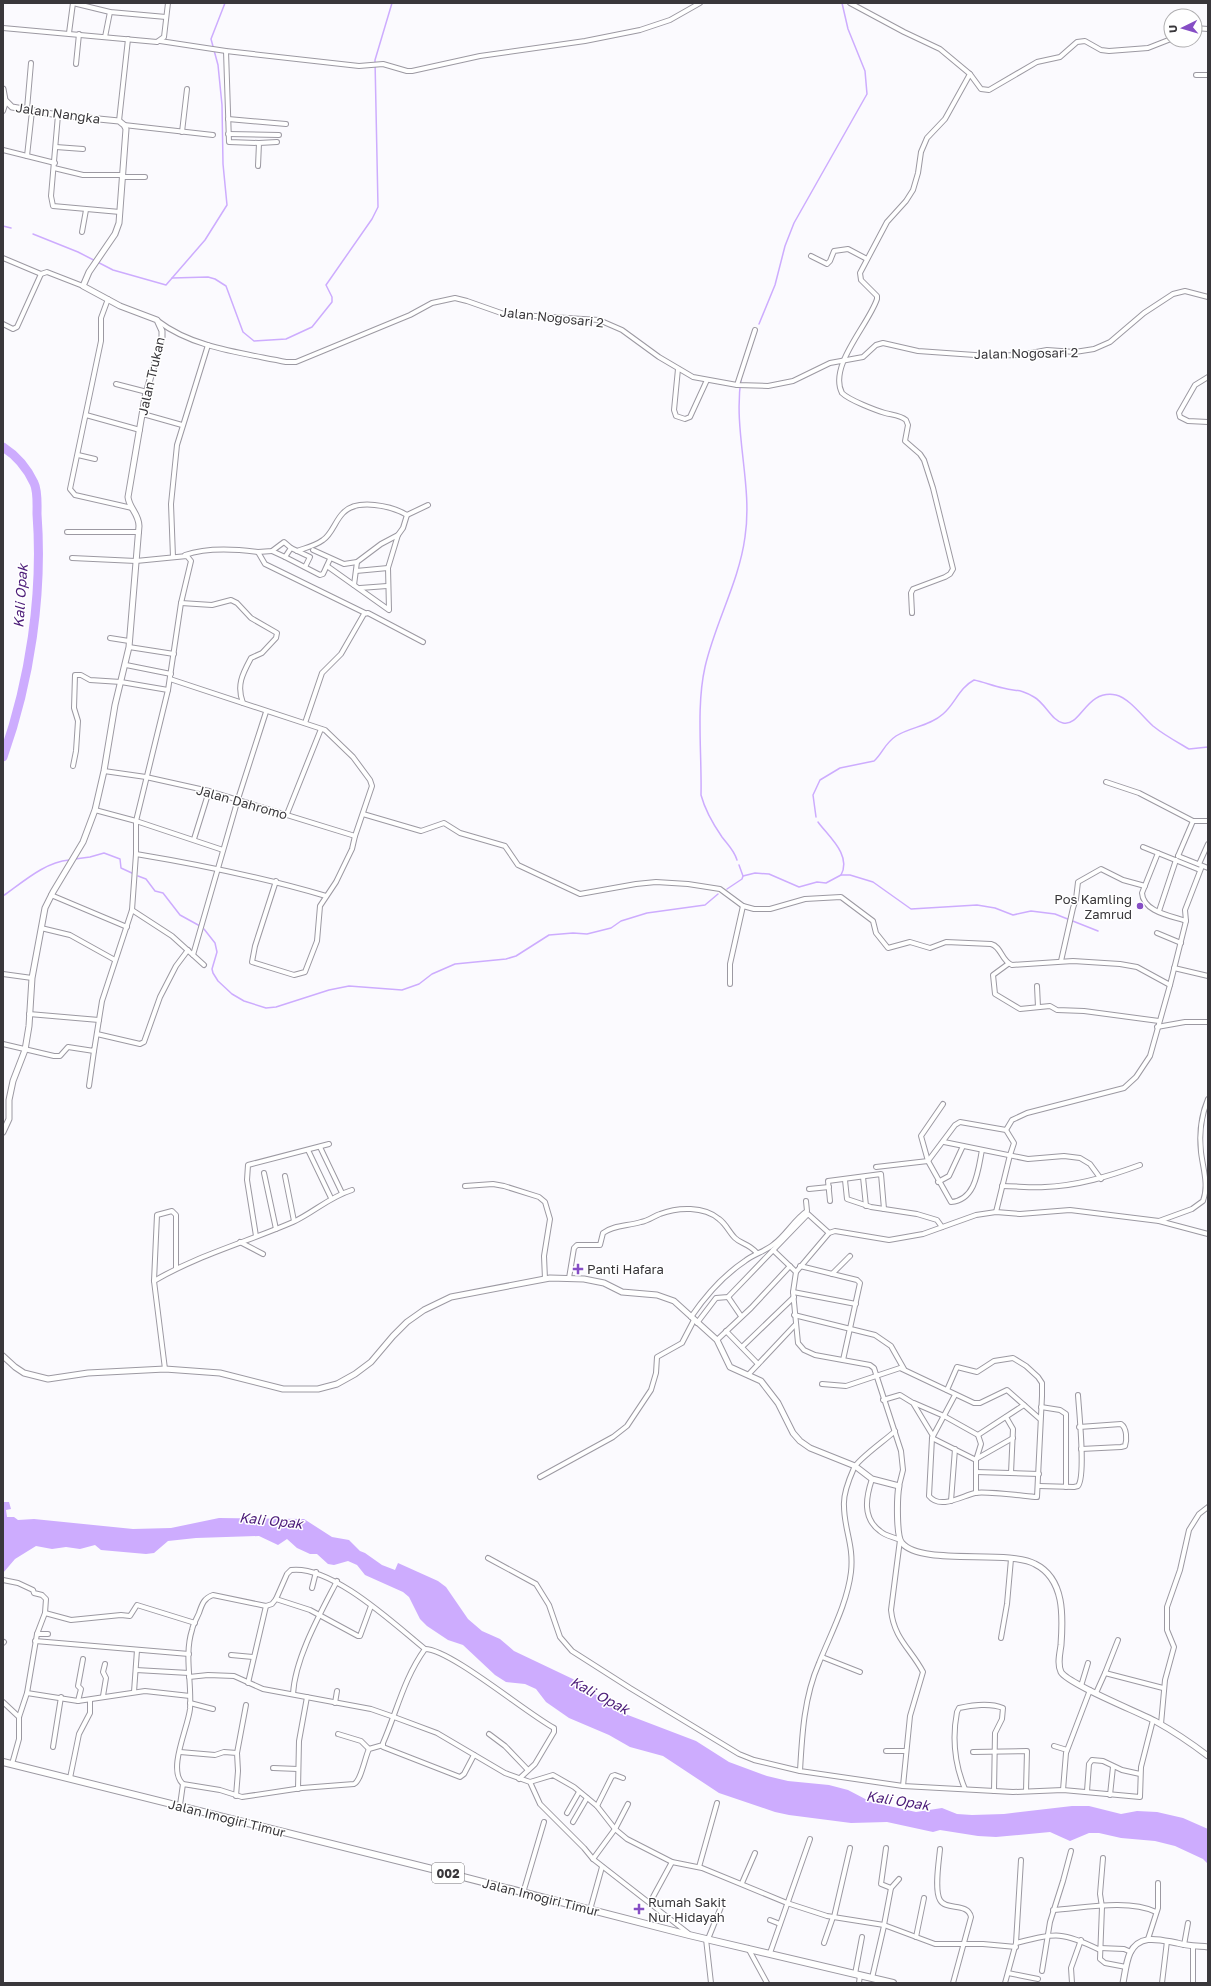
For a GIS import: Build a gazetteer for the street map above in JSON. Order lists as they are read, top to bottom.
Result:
{
  "streets": {
    "main road": ["Jalan Imogiri Timur", "002"],
    "street": [
      "Jalan Nangka",
      "Jalan Nogosari 2",
      "Jalan Trukan",
      "Jalan Dahromo"
    ]
  },
  "crossings": [
    ["Jalan Nogosari 2", "Jalan Trukan"]
  ],
  "water": ["Kali Opak"],
  "places": {
    "other": ["Pos Kamling Zamrud"],
    "health": ["Panti Hafara", "Rumah Sakit Nur Hidayah"]
  },
  "north": "left"
}
